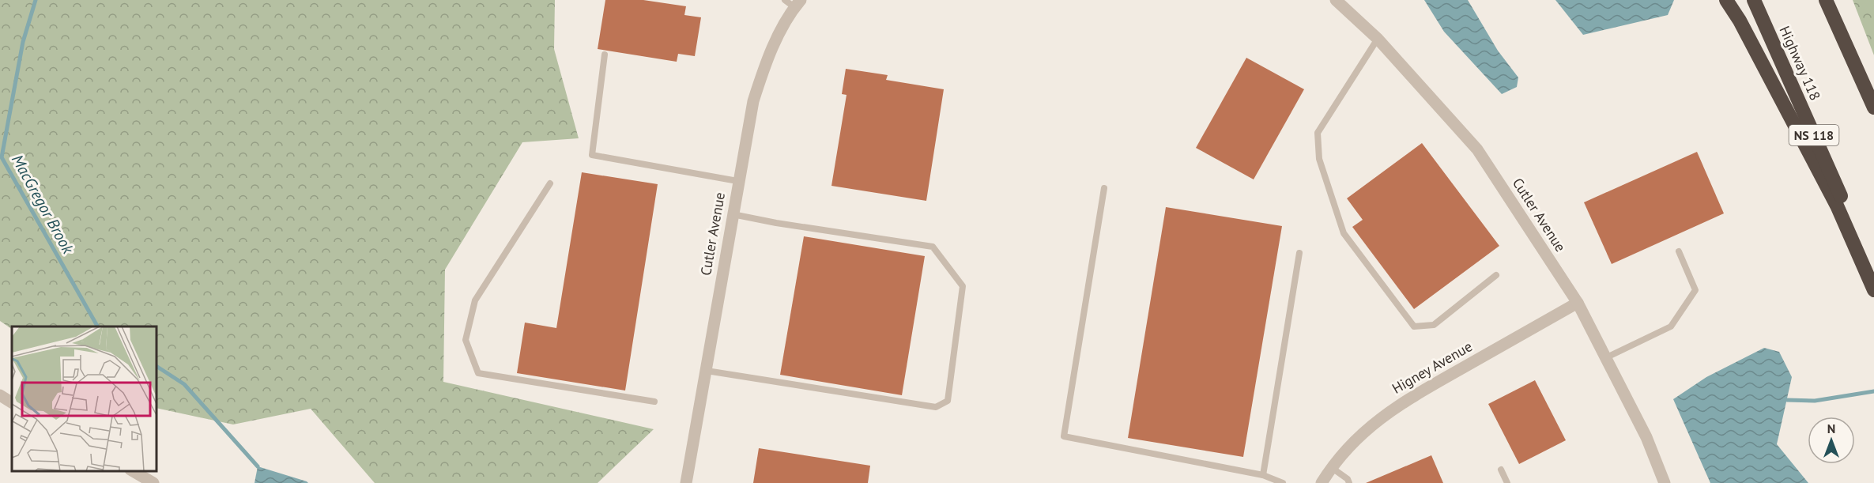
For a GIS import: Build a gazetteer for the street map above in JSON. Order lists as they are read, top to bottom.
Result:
{
  "streets": {
    "highway": ["Highway 118", "NS 118"],
    "street": ["Cutler Avenue", "Higney Avenue"]
  },
  "crossings": [
    ["Cutler Avenue", "Higney Avenue"]
  ],
  "water": ["MacGregor Brook"],
  "north": "top"
}
